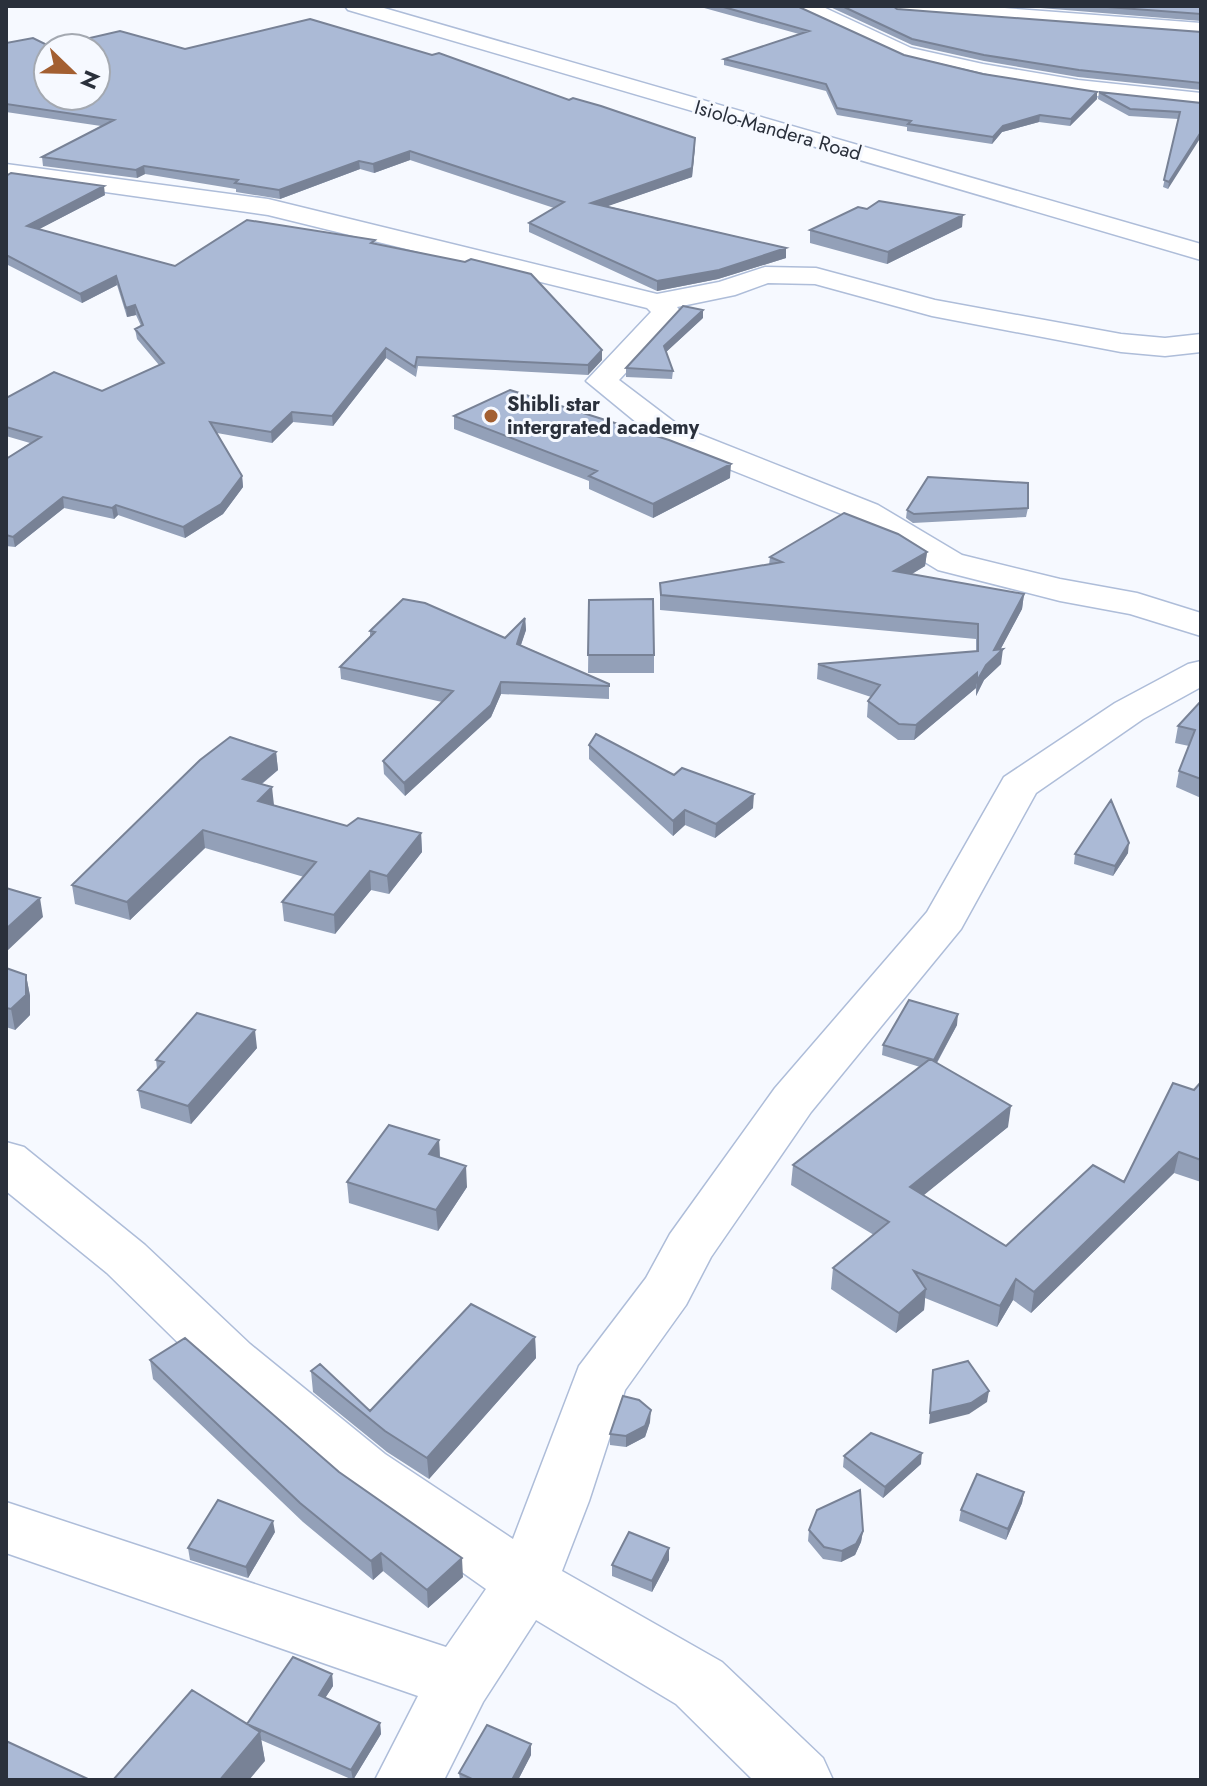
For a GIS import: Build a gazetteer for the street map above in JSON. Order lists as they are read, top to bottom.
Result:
{
  "streets": {
    "main road": ["Isiolo-Mandera Road"]
  },
  "places": ["Shibli star intergrated academy"],
  "north": "bottom right"
}
